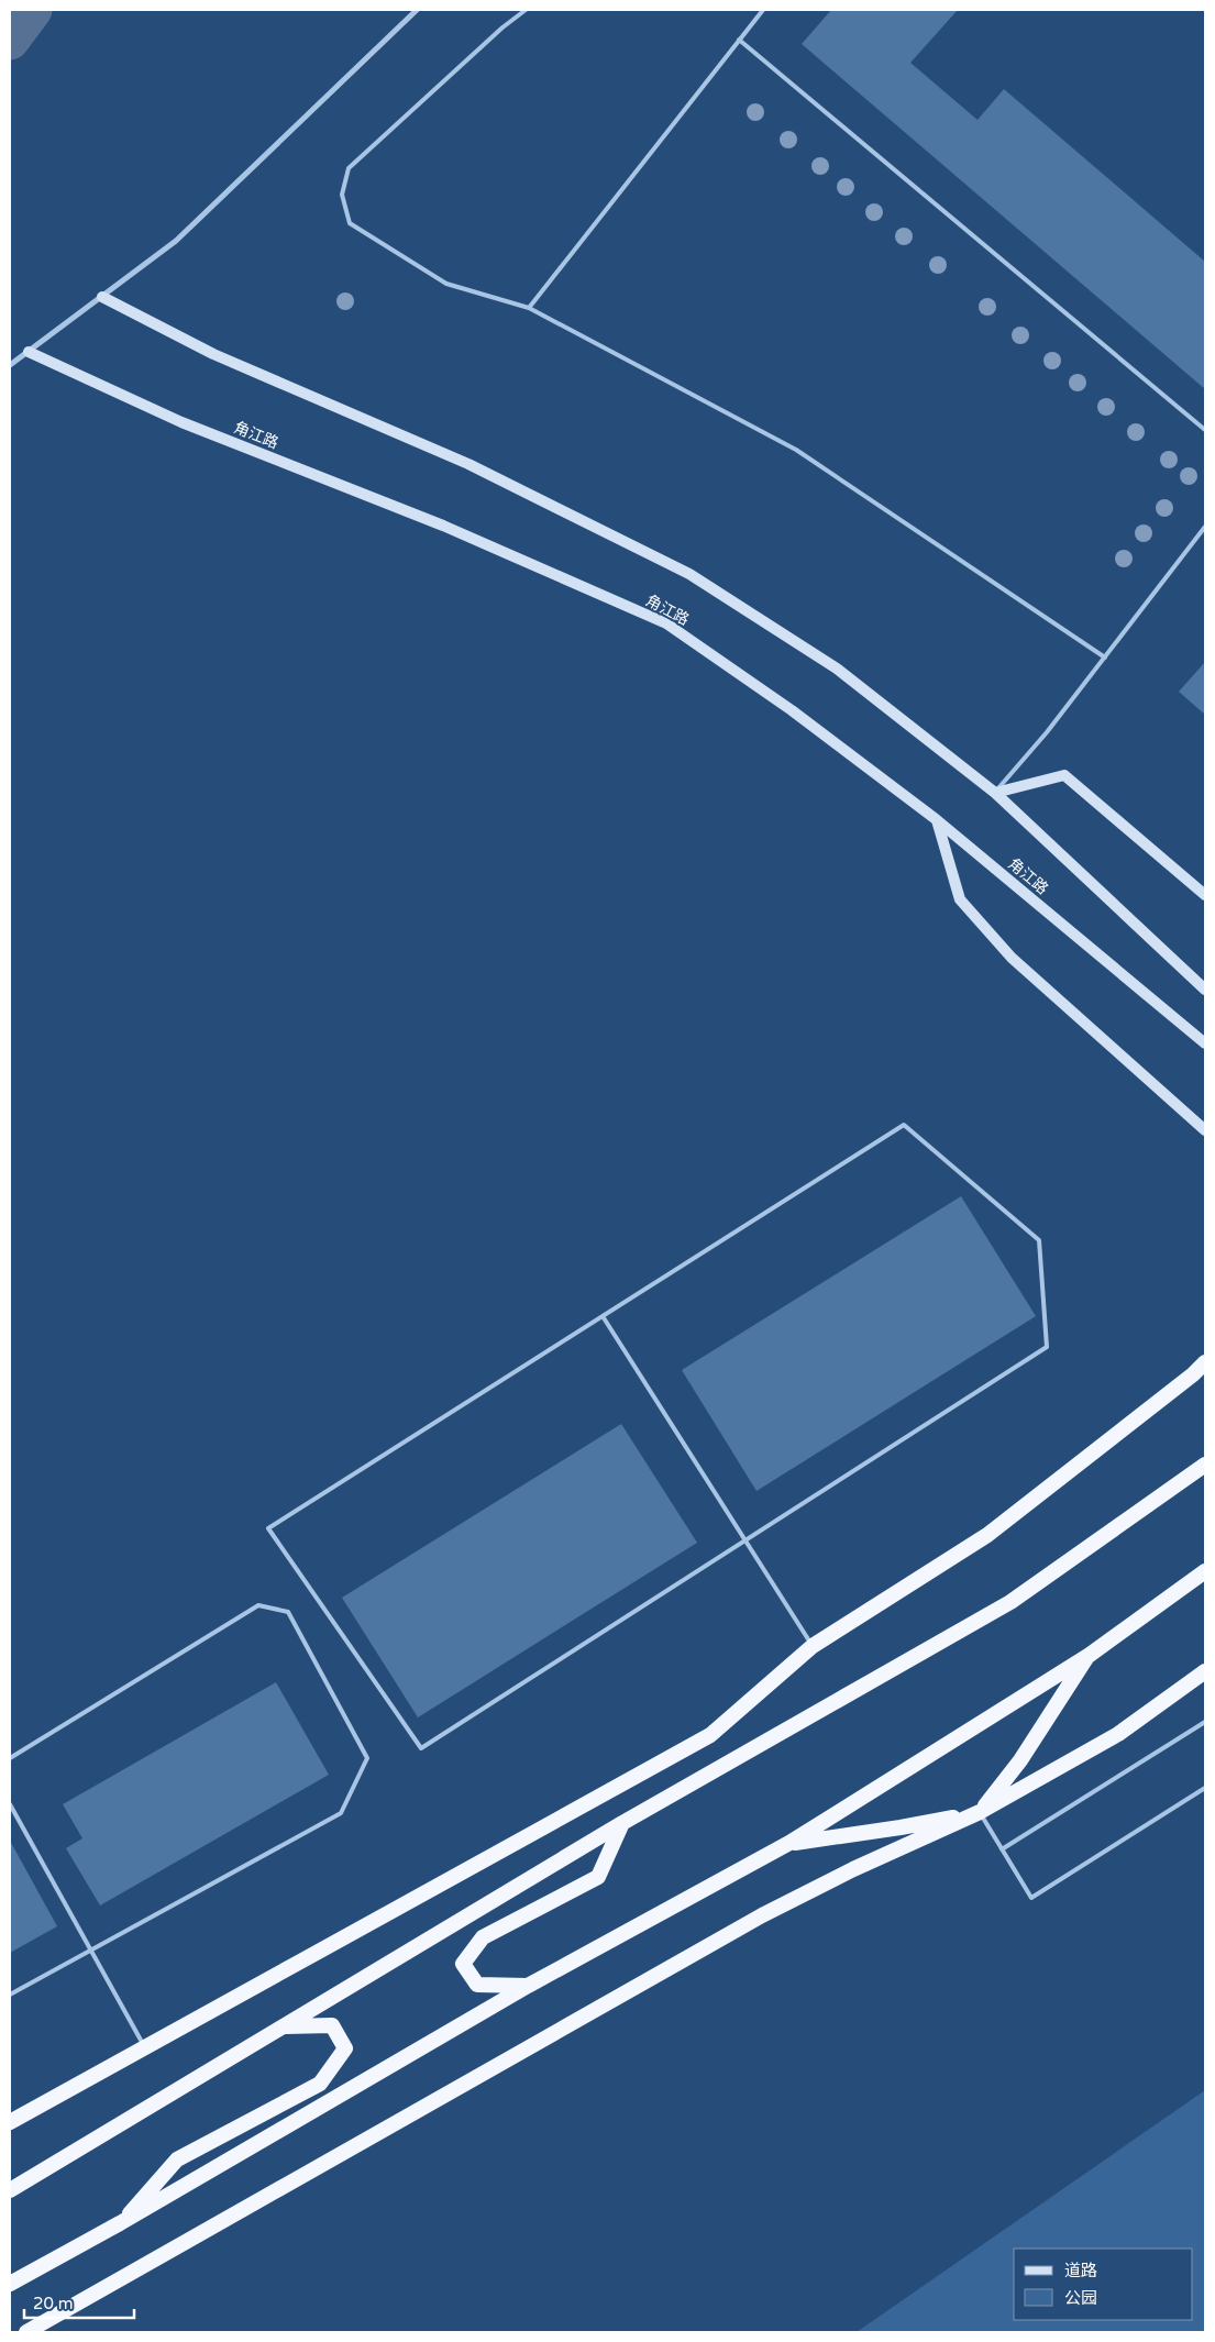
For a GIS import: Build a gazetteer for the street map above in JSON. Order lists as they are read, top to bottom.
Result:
{
  "streets": {
    "main road": ["角江路"]
  },
  "legend": ["道路", "公园"],
  "scale_bar": "20 m"
}
